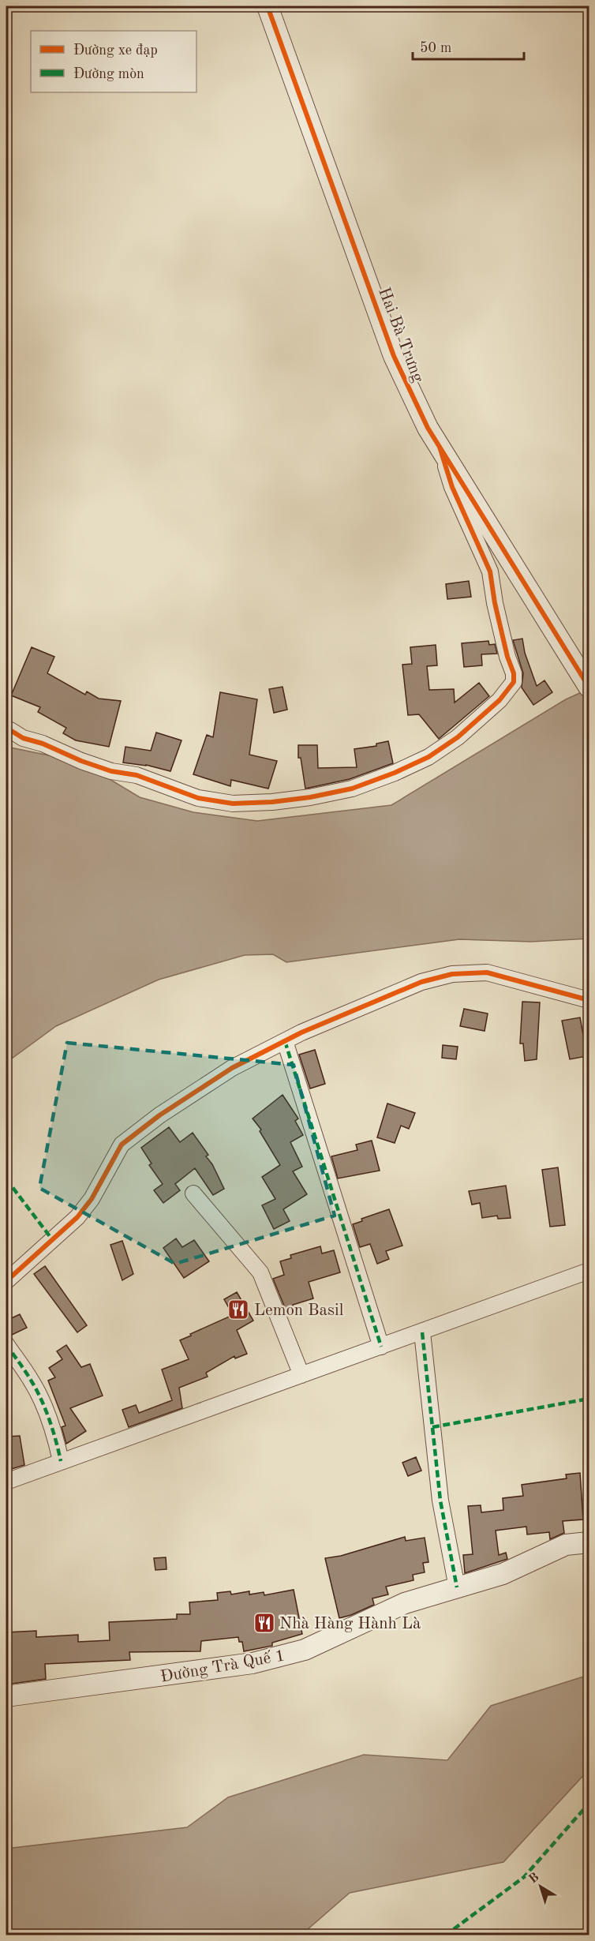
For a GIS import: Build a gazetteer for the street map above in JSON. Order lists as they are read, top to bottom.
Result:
{
  "streets": {
    "street": ["Hai Bà Trưng", "Đường Trà Quế 1"]
  },
  "places": {
    "restaurant": ["Lemon Basil", "Nhà Hàng Hành Là"]
  },
  "legend": ["Đường xe đạp", "Đường mòn"],
  "scale_bar": "50 m",
  "north": "top left"
}
